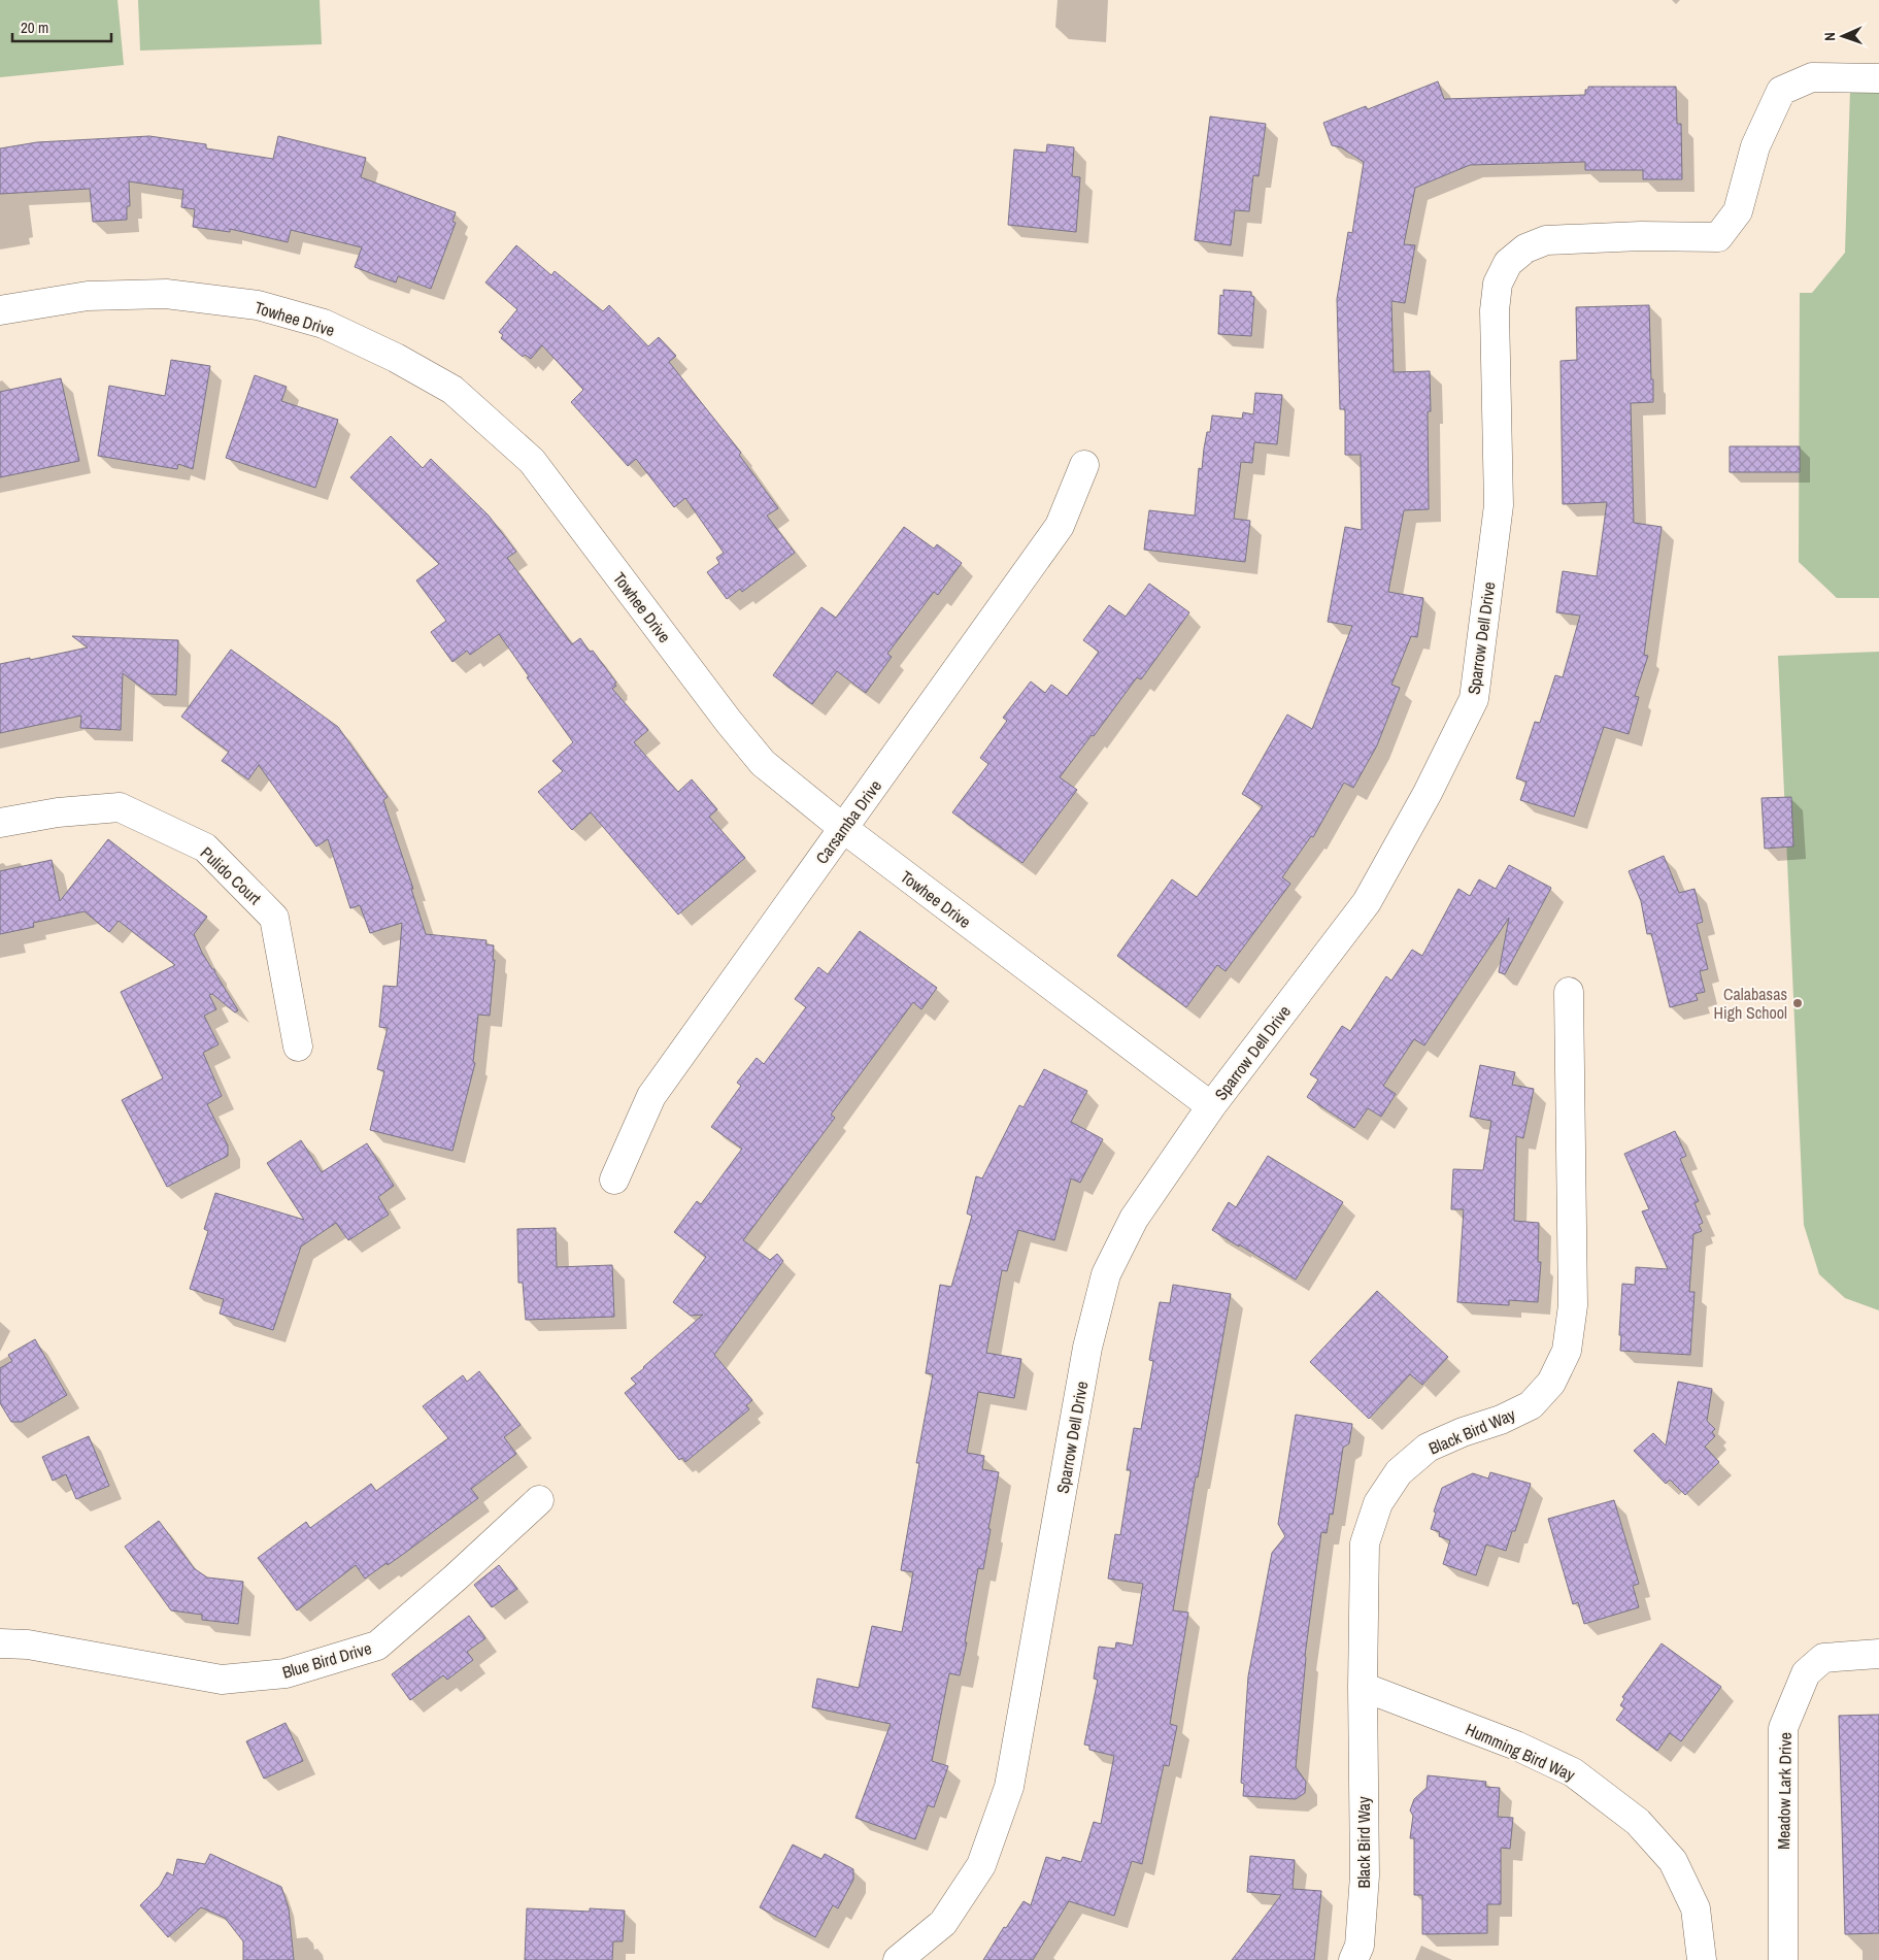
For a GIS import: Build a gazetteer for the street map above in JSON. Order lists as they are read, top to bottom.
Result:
{
  "streets": {
    "street": [
      "Towhee Drive",
      "Sparrow Dell Drive",
      "Carsamba Drive",
      "Pulido Court",
      "Black Bird Way",
      "Blue Bird Drive",
      "Humming Bird Way",
      "Meadow Lark Drive"
    ]
  },
  "crossings": [
    ["Towhee Drive", "Sparrow Dell Drive"],
    ["Towhee Drive", "Carsamba Drive"],
    ["Black Bird Way", "Humming Bird Way"]
  ],
  "places": ["Calabasas High School"],
  "scale_bar": "20 m",
  "north": "left"
}
